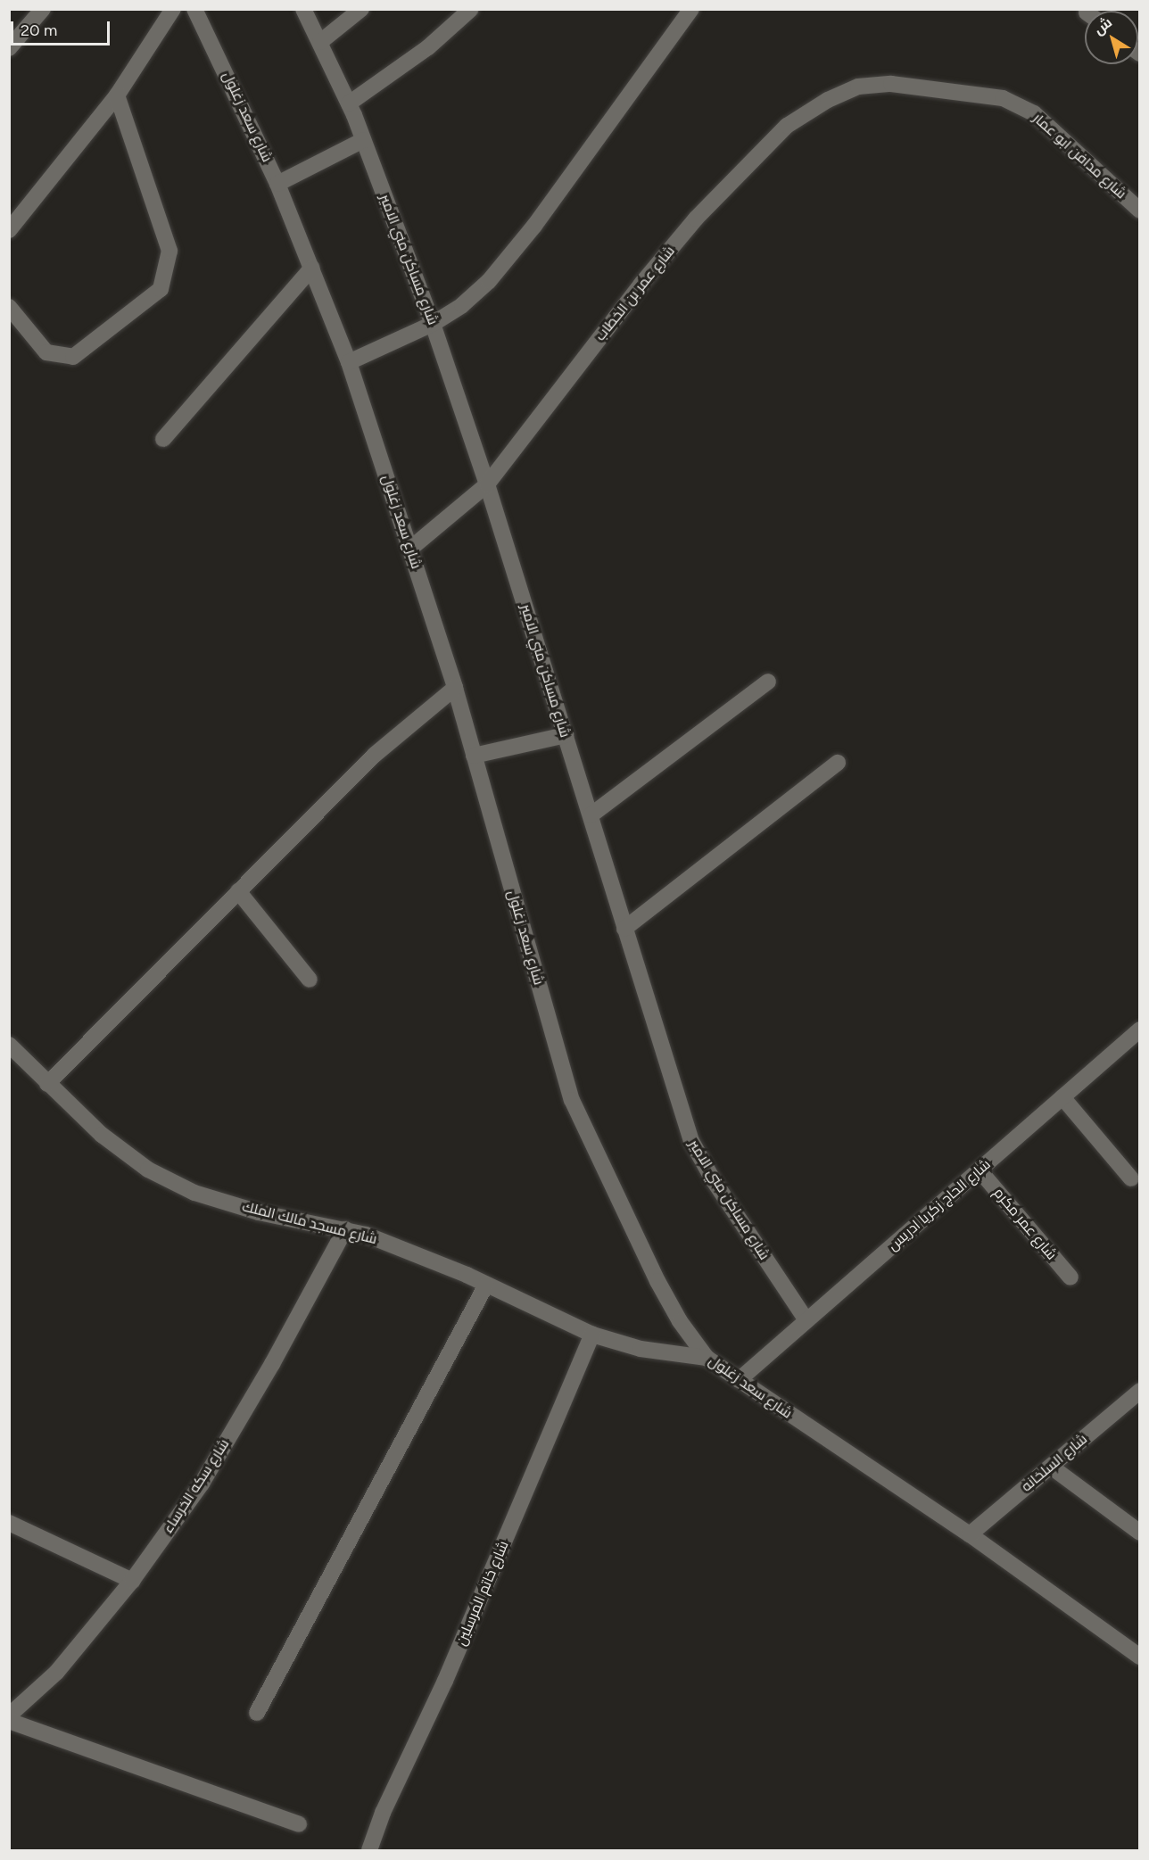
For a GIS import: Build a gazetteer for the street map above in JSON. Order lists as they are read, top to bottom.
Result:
{
  "streets": {
    "street": [
      "شارع سعد زغلول",
      "شارع مدافن ابو عمار",
      "شارع مساكن مني الامير",
      "شارع عمر بن الخطاب",
      "شارع الحاج زكريا ادريس",
      "شارع مسجد مالك الملك",
      "شارع عمر مكرم",
      "شارع السلخانه",
      "شارع سكه الخرساء",
      "شارع خاتم المرسلين"
    ]
  },
  "crossings": [
    ["شارع سعد زغلول", "شارع عمر بن الخطاب"],
    ["شارع سعد زغلول", "شارع الحاج زكريا ادريس"],
    ["شارع سعد زغلول", "شارع مسجد مالك الملك"],
    ["شارع سعد زغلول", "شارع السلخانه"],
    ["شارع مدافن ابو عمار", "شارع عمر بن الخطاب"],
    ["شارع مساكن مني الامير", "شارع عمر بن الخطاب"],
    ["شارع مساكن مني الامير", "شارع الحاج زكريا ادريس"],
    ["شارع الحاج زكريا ادريس", "شارع عمر مكرم"],
    ["شارع مسجد مالك الملك", "شارع سكه الخرساء"],
    ["شارع مسجد مالك الملك", "شارع خاتم المرسلين"]
  ],
  "scale_bar": "20 m",
  "north": "top left"
}
